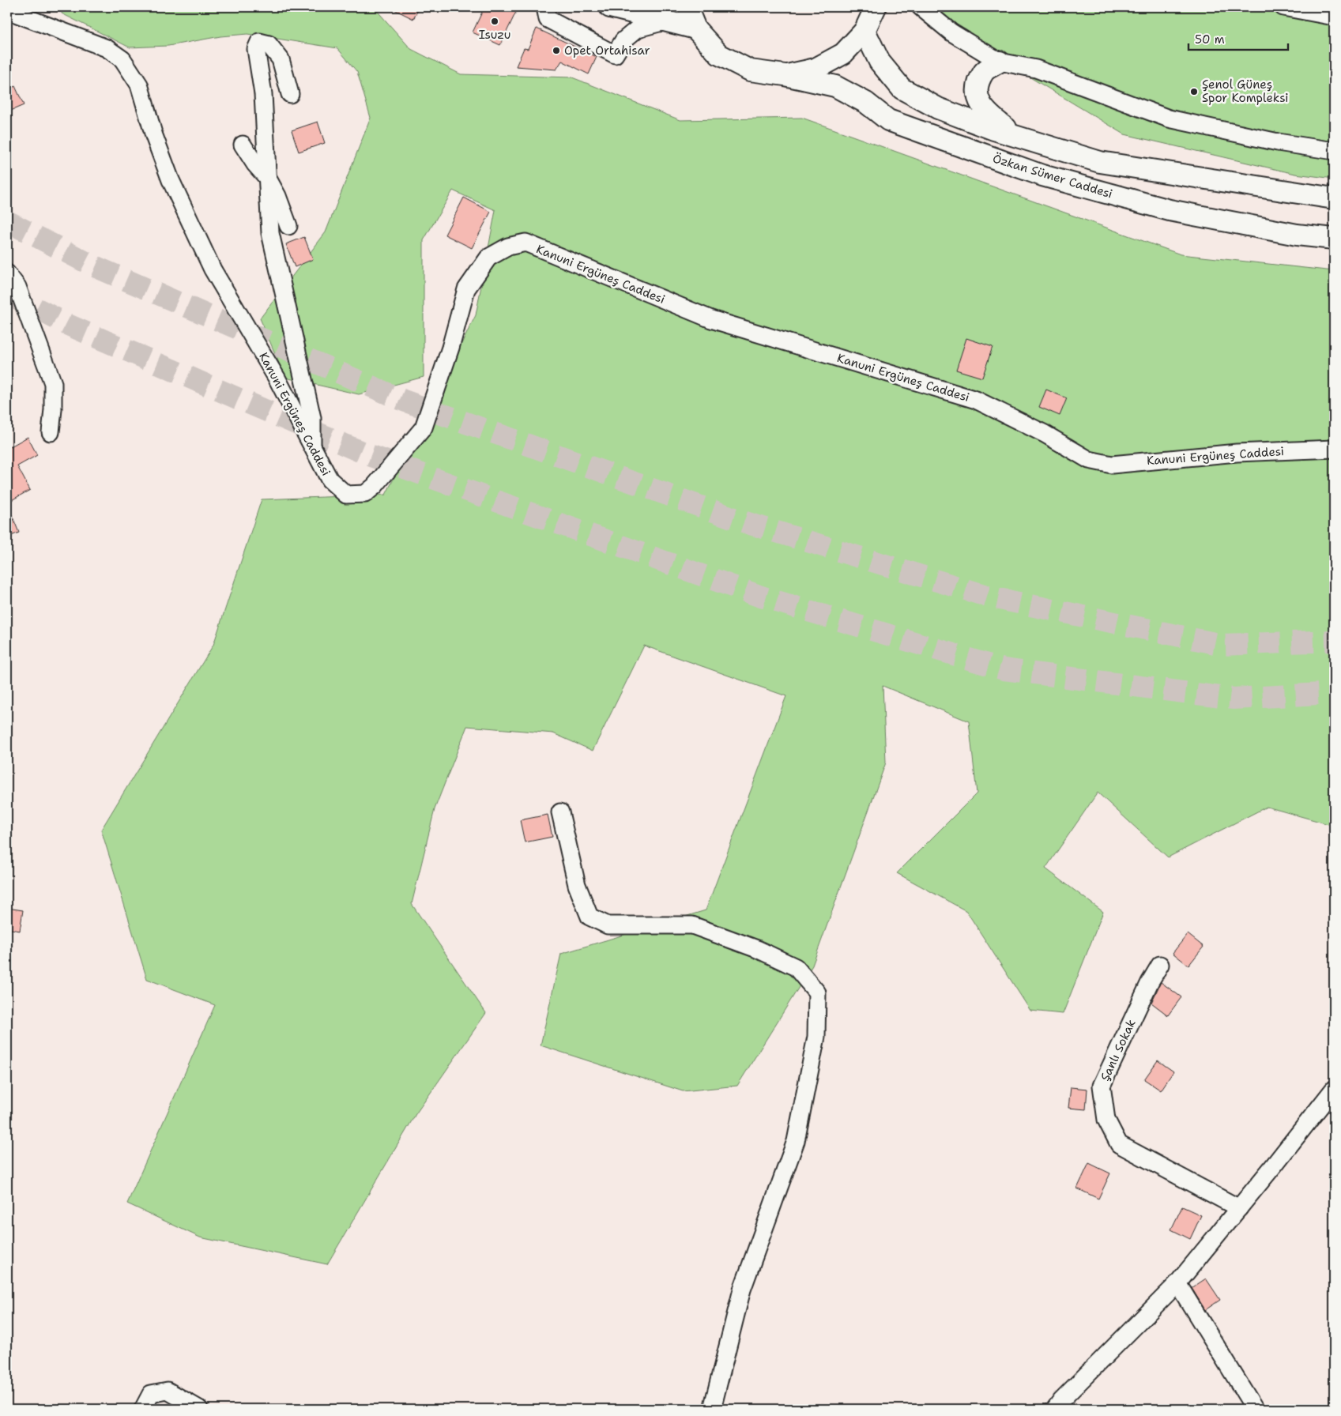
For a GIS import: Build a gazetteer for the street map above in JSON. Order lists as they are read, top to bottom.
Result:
{
  "streets": {
    "main road": ["Özkan Sümer Caddesi"],
    "street": ["Kanuni Ergüneş Caddesi", "Şanlı Sokak"]
  },
  "places": ["Isuzu", "Opet Ortahisar", "Şenol Güneş Spor Kompleksi"],
  "scale_bar": "50 m"
}
